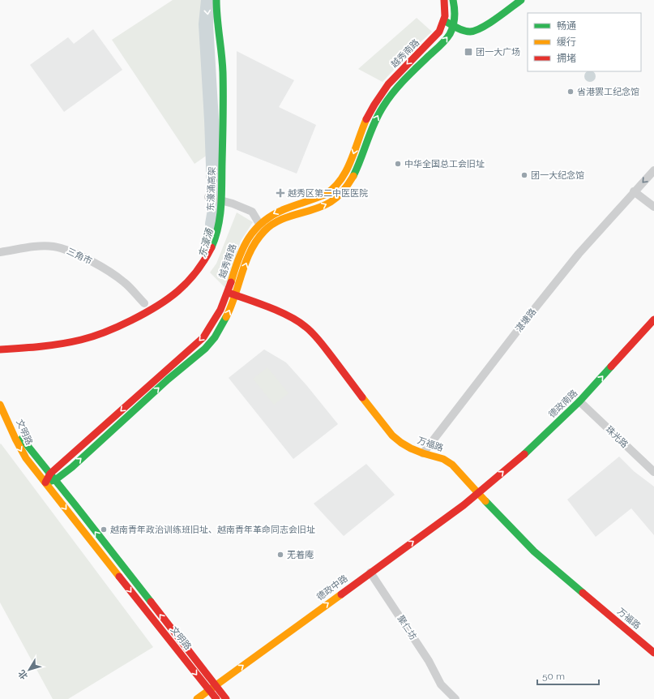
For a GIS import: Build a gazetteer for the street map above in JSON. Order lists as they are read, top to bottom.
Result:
{
  "streets": {
    "main road": [
      "越秀南路",
      "东濠涌高架",
      "德政南路",
      "文明路",
      "万福路",
      "德政中路"
    ],
    "street": [
      "三角市",
      "湛塘路",
      "珠光路",
      "聚仁坊"
    ]
  },
  "crossings": [
    ["越秀南路", "文明路"],
    ["越秀南路", "万福路"],
    ["湛塘路", "万福路"],
    ["德政南路", "珠光路"],
    ["德政南路", "万福路"],
    ["德政南路", "德政中路"],
    ["文明路", "德政中路"],
    ["万福路", "德政中路"],
    ["德政中路", "聚仁坊"]
  ],
  "one_way": ["德政南路", "德政中路"],
  "water": ["东濠涌"],
  "places": {
    "transit": ["团一大广场"],
    "other": [
      "省港罢工纪念馆",
      "中华全国总工会旧址",
      "团一大纪念馆",
      "越南青年政治训练班旧址、越南青年革命同志会旧址",
      "无着庵"
    ],
    "health": ["越秀区第二中医医院"]
  },
  "legend": ["畅通", "缓行", "拥堵"],
  "scale_bar": "50 m",
  "north": "bottom left"
}
